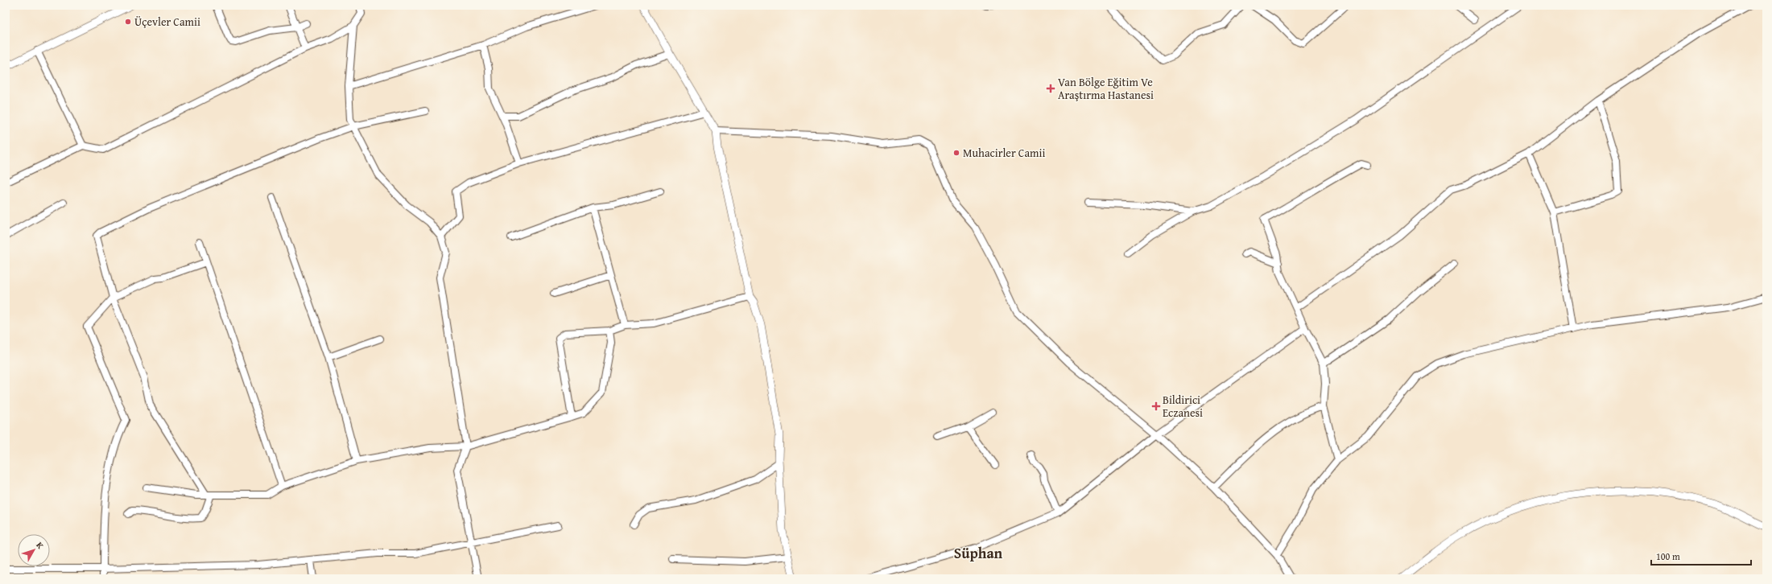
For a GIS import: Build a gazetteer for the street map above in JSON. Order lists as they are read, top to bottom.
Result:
{
  "districts": ["Süphan"],
  "places": {
    "other": ["Üçevler Camii", "Muhacirler Camii"],
    "health": ["Van Bölge Eğitim Ve Araştırma Hastanesi", "Bildirici Eczanesi"]
  },
  "scale_bar": "100 m",
  "north": "top right"
}
